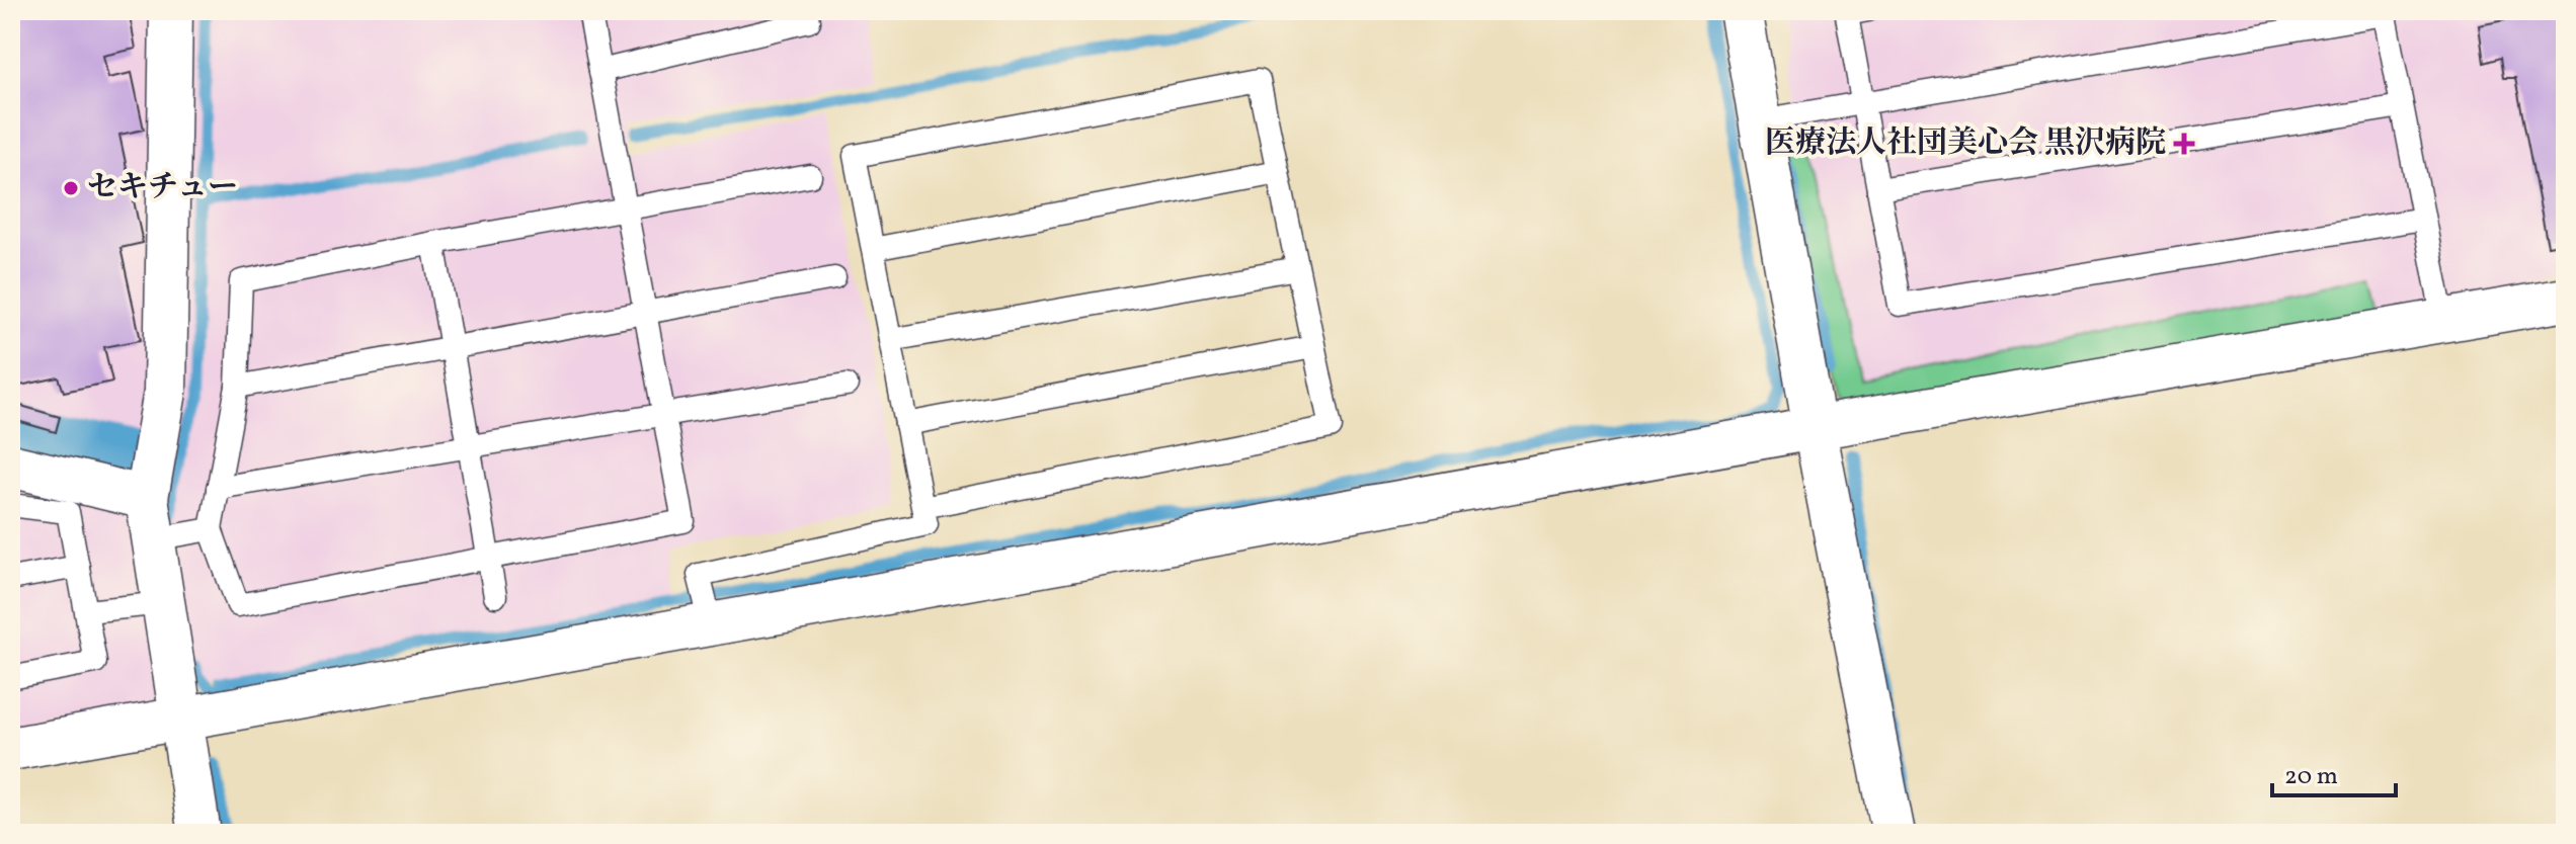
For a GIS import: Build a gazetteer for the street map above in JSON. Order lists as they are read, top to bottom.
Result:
{
  "places": {
    "health": ["医療法人社団美心会 黒沢病院"],
    "other": ["セキチュー"]
  },
  "scale_bar": "20 m"
}
